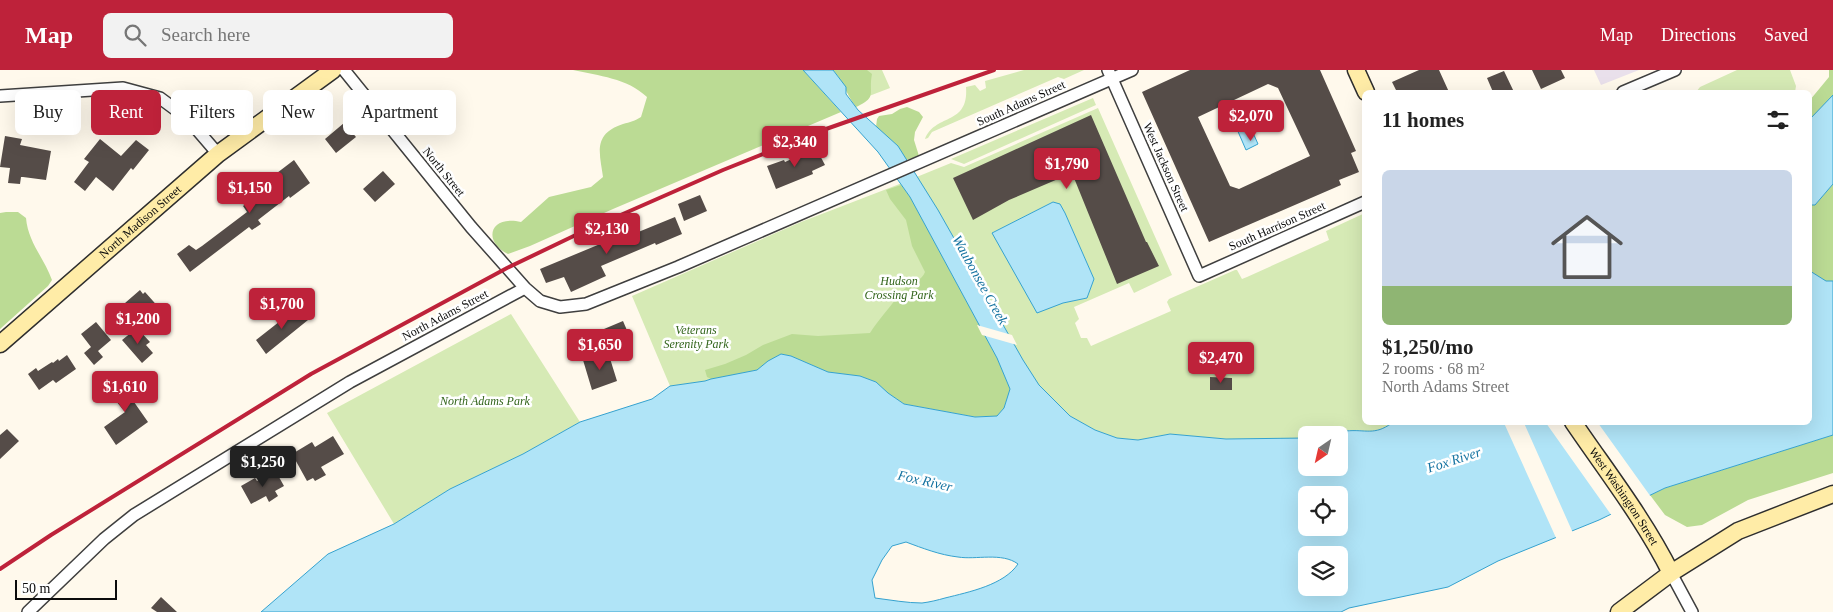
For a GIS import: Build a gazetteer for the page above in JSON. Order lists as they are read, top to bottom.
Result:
{
  "streets": {
    "main road": ["North Madison Street", "West Washington Street"],
    "street": [
      "South Adams Street",
      "West Jackson Street",
      "North Street",
      "South Harrison Street",
      "North Adams Street"
    ]
  },
  "crossings": [
    ["South Adams Street", "West Jackson Street"],
    ["South Adams Street", "North Street"],
    ["South Adams Street", "North Adams Street"],
    ["West Jackson Street", "South Harrison Street"],
    ["North Street", "North Adams Street"]
  ],
  "water": ["Waubonsee Creek", "Fox River"],
  "parks": ["Hudson Crossing Park", "Veterans Serenity Park", "North Adams Park"],
  "scale_bar": "50 m",
  "north": "bottom left",
  "page": {
    "header": "Map",
    "search": "Search here",
    "nav": ["Map", "Directions", "Saved"],
    "chip": [
      "Buy",
      "Rent",
      "Filters",
      "New",
      "Apartment"
    ],
    "heading": "11 homes",
    "price": [
      "$2,070",
      "$2,340",
      "$1,790",
      "$1,150",
      "$2,130",
      "$1,700",
      "$1,200",
      "$1,650",
      "$2,470",
      "$1,610",
      "$1,250"
    ],
    "list": [
      {
        "name": "$1,250/mo",
        "note": "2 rooms · 68 m² · North Adams Street"
      }
    ],
    "scale": "50 m"
  }
}
